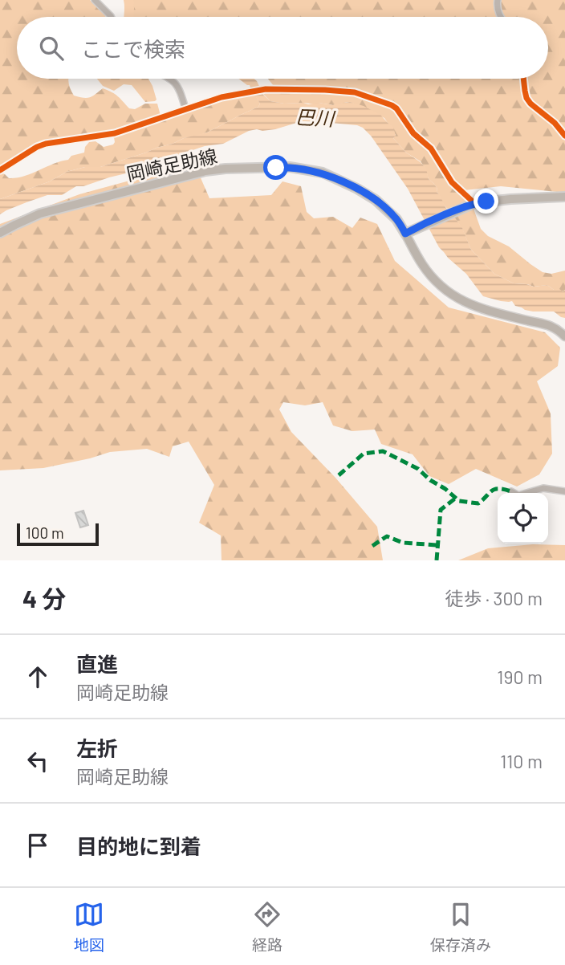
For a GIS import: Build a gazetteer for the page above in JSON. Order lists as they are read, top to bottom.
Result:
{
  "streets": {
    "main road": ["岡崎足助線"]
  },
  "water": ["巴川"],
  "scale_bar": "100 m",
  "page": {
    "search": "ここで検索",
    "scale": "100 m",
    "heading": ["4 分", "徒歩 · 300 m"],
    "list": [
      ["直進", "岡崎足助線", "190 m"],
      ["左折", "岡崎足助線", "110 m"],
      "目的地に到着"
    ],
    "nav": ["地図", "経路", "保存済み"]
  }
}
